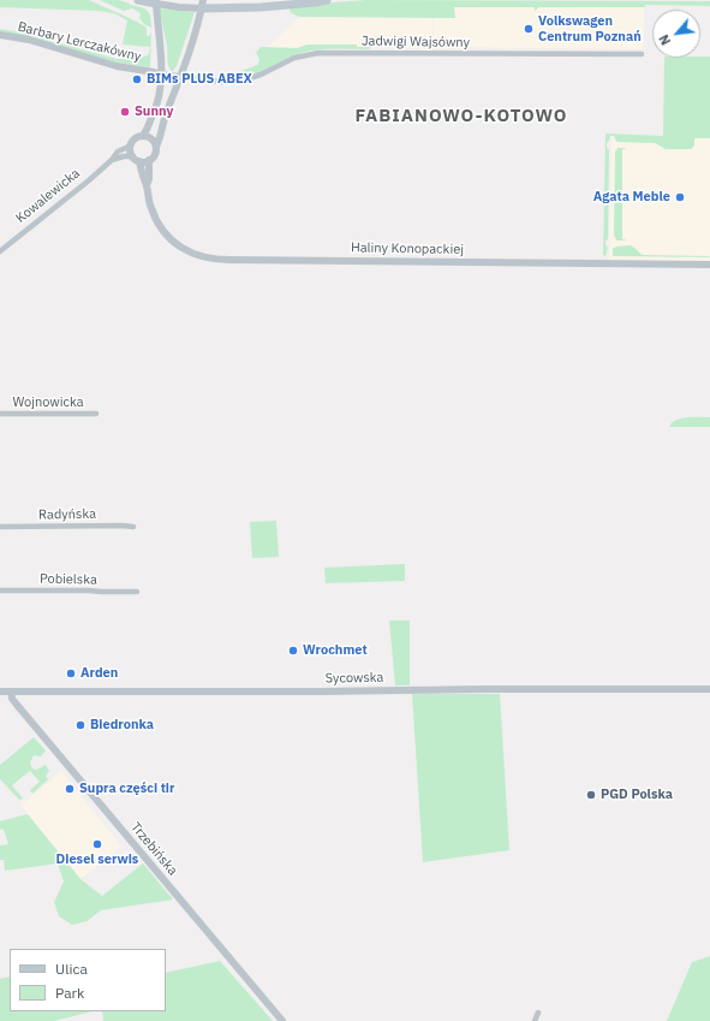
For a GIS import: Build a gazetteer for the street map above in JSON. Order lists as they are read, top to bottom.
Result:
{
  "streets": {
    "street": [
      "Barbary Lerczakówny",
      "Jadwigi Wajsówny",
      "Kowalewicka",
      "Haliny Konopackiej",
      "Wojnowicka",
      "Radyńska",
      "Pobielska",
      "Sycowska",
      "Trzebińska"
    ]
  },
  "crossings": [
    ["Barbary Lerczakówny", "Jadwigi Wajsówny"],
    ["Kowalewicka", "Haliny Konopackiej"],
    ["Sycowska", "Trzebińska"]
  ],
  "districts": ["FABIANOWO-KOTOWO"],
  "places": [
    "Volkswagen Centrum Poznań",
    "BIMs PLUS ABEX",
    "Sunny",
    "Agata Meble",
    "Wrochmet",
    "Arden",
    "Biedronka",
    "Supra części tir",
    "PGD Polska",
    "Diesel serwis"
  ],
  "legend": ["Ulica", "Park"],
  "north": "bottom left"
}
